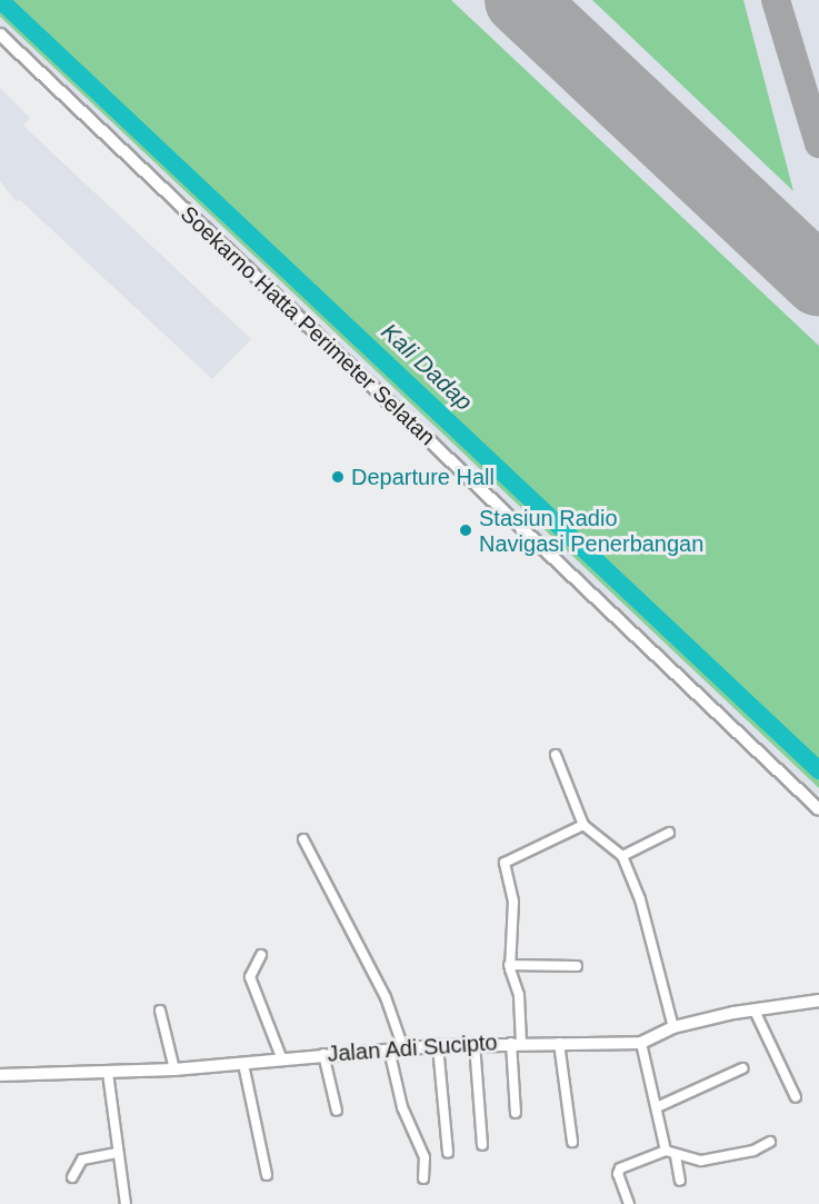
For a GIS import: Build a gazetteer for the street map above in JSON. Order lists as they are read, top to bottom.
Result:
{
  "streets": {
    "main road": ["Soekarno Hatta Perimeter Selatan", "Jalan Adi Sucipto"]
  },
  "water": ["Kali Dadap"],
  "places": ["Departure Hall", "Stasiun Radio Navigasi Penerbangan"]
}
